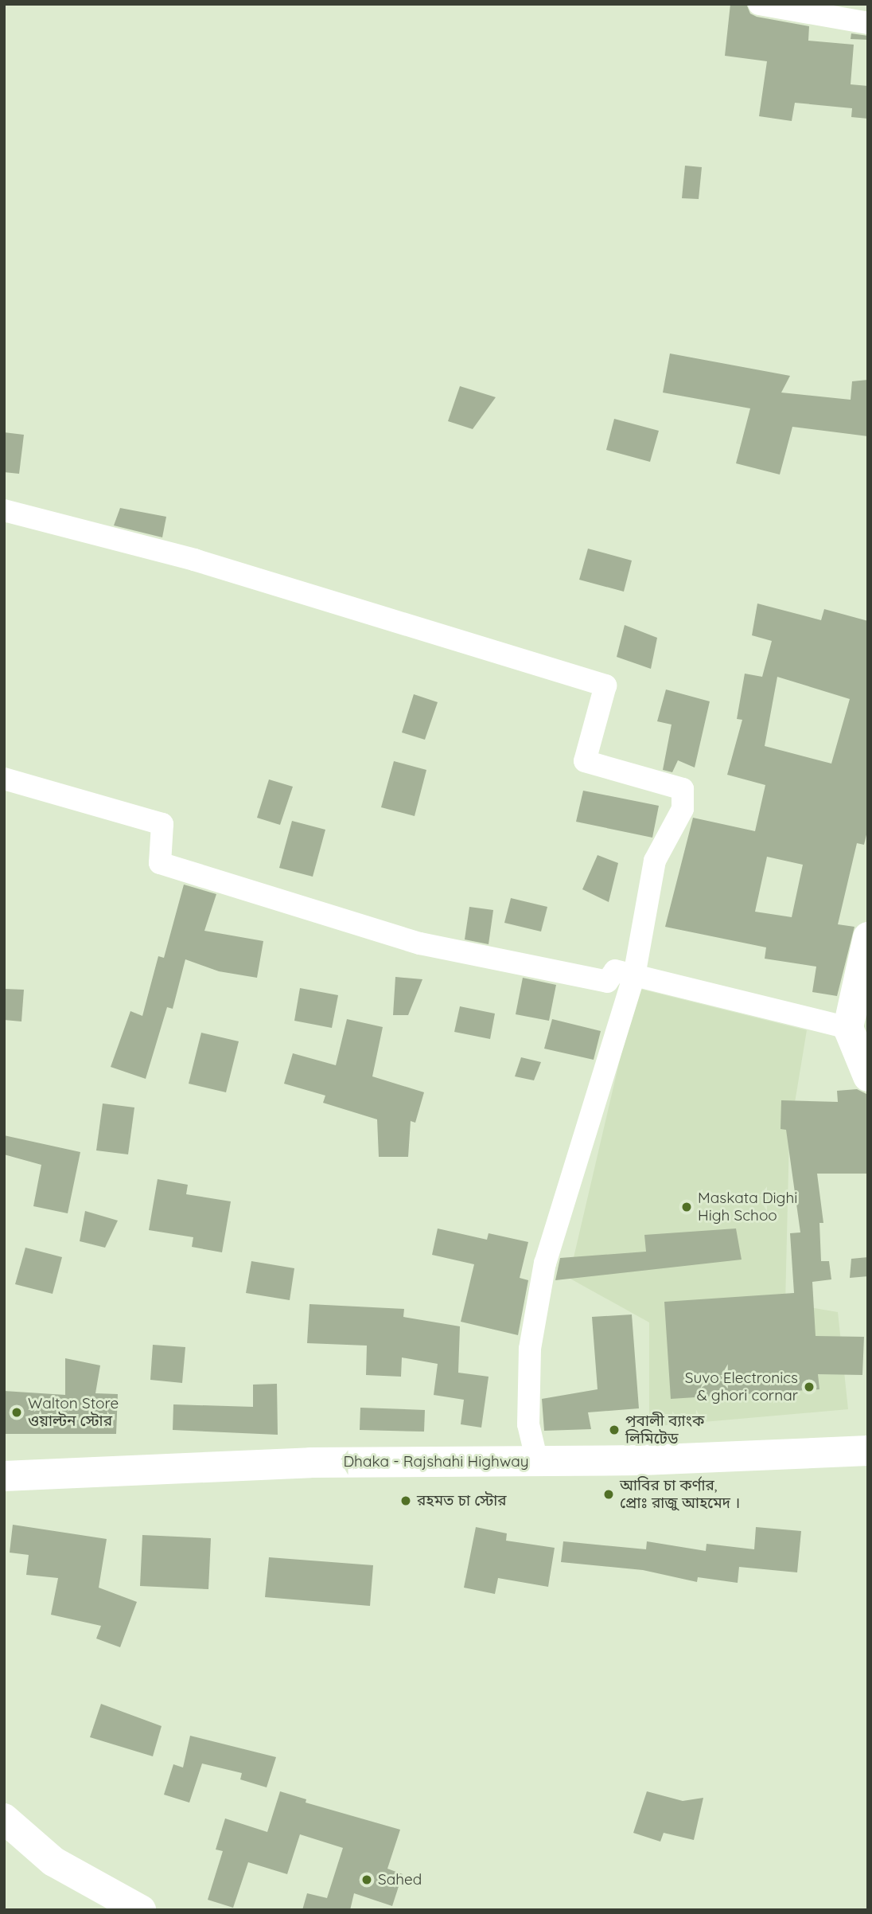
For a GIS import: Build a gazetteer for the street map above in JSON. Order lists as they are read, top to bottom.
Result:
{
  "streets": {
    "main road": ["Dhaka - Rajshahi Highway"]
  },
  "places": [
    "Maskata Dighi High Schoo",
    "Suvo Electronics & ghori cornar",
    "Walton Store ওয়াল্টন স্টোর",
    "পূবালী ব্যাংক লিমিটেড",
    "আবির চা কর্ণার, প্রোঃ রাজু আহমেদ ।",
    "রহমত চা স্টোর",
    "Sahed"
  ]
}
